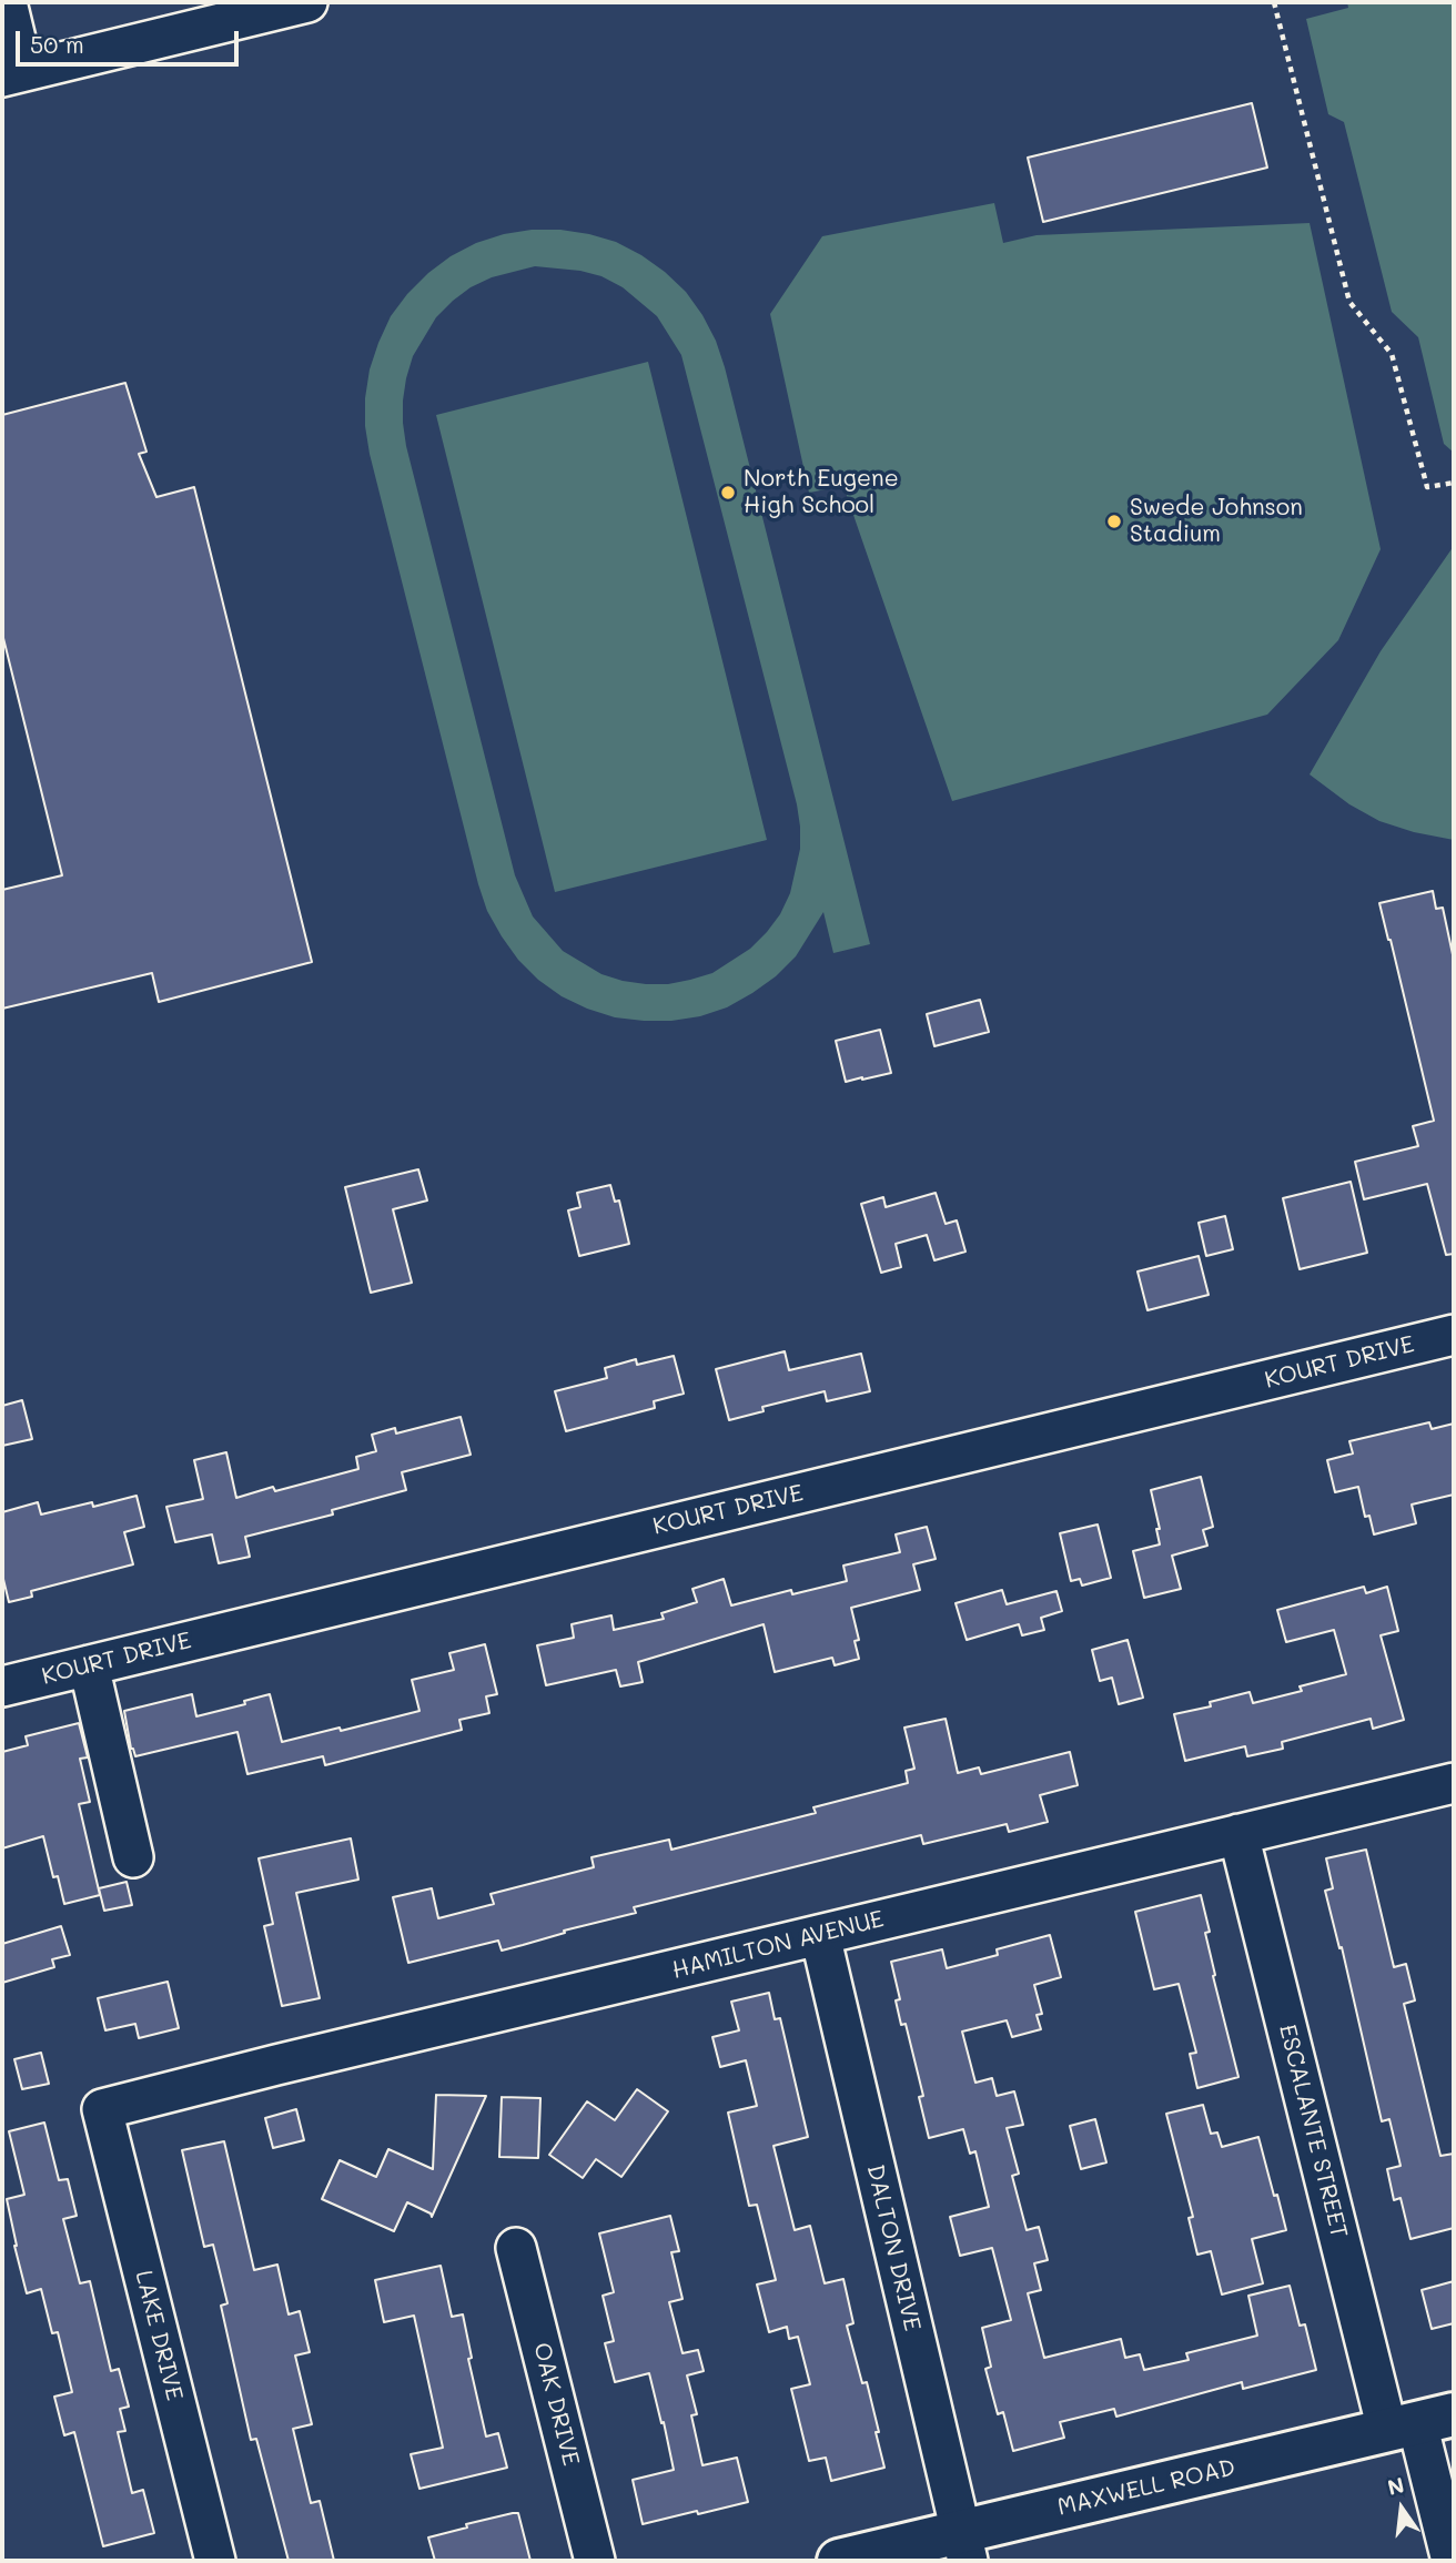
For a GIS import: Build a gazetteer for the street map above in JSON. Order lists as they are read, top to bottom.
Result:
{
  "streets": {
    "main road": ["MAXWELL ROAD"],
    "street": [
      "KOURT DRIVE",
      "HAMILTON AVENUE",
      "ESCALANTE STREET",
      "DALTON DRIVE",
      "LAKE DRIVE",
      "OAK DRIVE"
    ]
  },
  "crossings": [
    ["HAMILTON AVENUE", "ESCALANTE STREET"],
    ["HAMILTON AVENUE", "DALTON DRIVE"],
    ["HAMILTON AVENUE", "LAKE DRIVE"],
    ["ESCALANTE STREET", "MAXWELL ROAD"],
    ["DALTON DRIVE", "MAXWELL ROAD"]
  ],
  "places": ["North Eugene High School", "Swede Johnson Stadium"],
  "scale_bar": "50 m",
  "north": "top"
}
